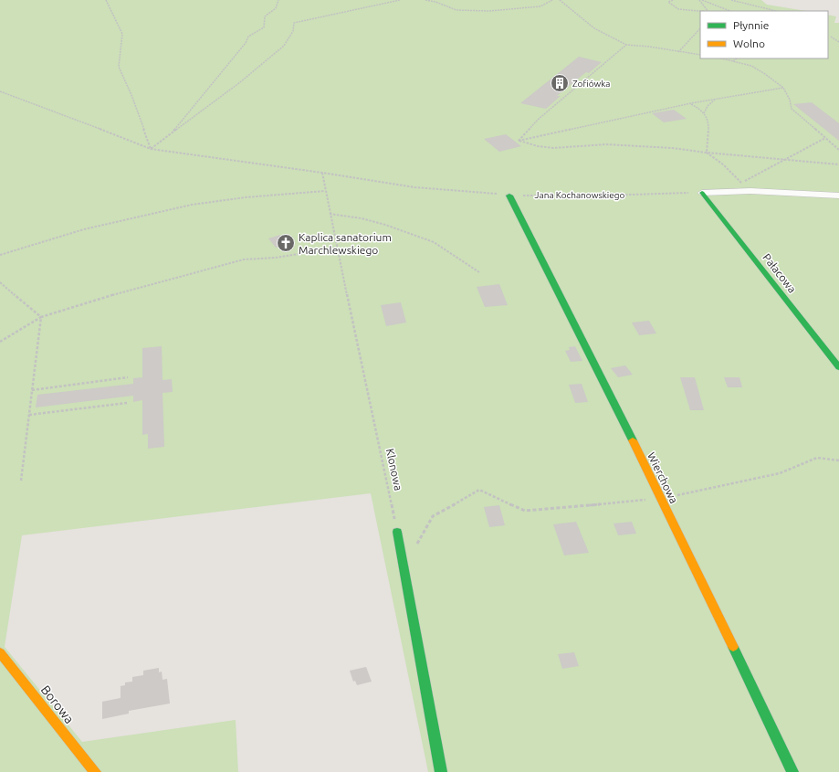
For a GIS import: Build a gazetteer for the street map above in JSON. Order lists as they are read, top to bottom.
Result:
{
  "streets": {
    "street": ["Pałacowa", "Wierchowa", "Borowa"],
    "path": ["Jana Kochanowskiego", "Klonowa"]
  },
  "crossings": [
    ["Jana Kochanowskiego", "Pałacowa"],
    ["Jana Kochanowskiego", "Klonowa"],
    ["Jana Kochanowskiego", "Wierchowa"]
  ],
  "places": {
    "building": ["Zofiówka"],
    "church": ["Kaplica sanatorium Marchlewskiego"]
  },
  "legend": ["Płynnie", "Wolno"]
}
